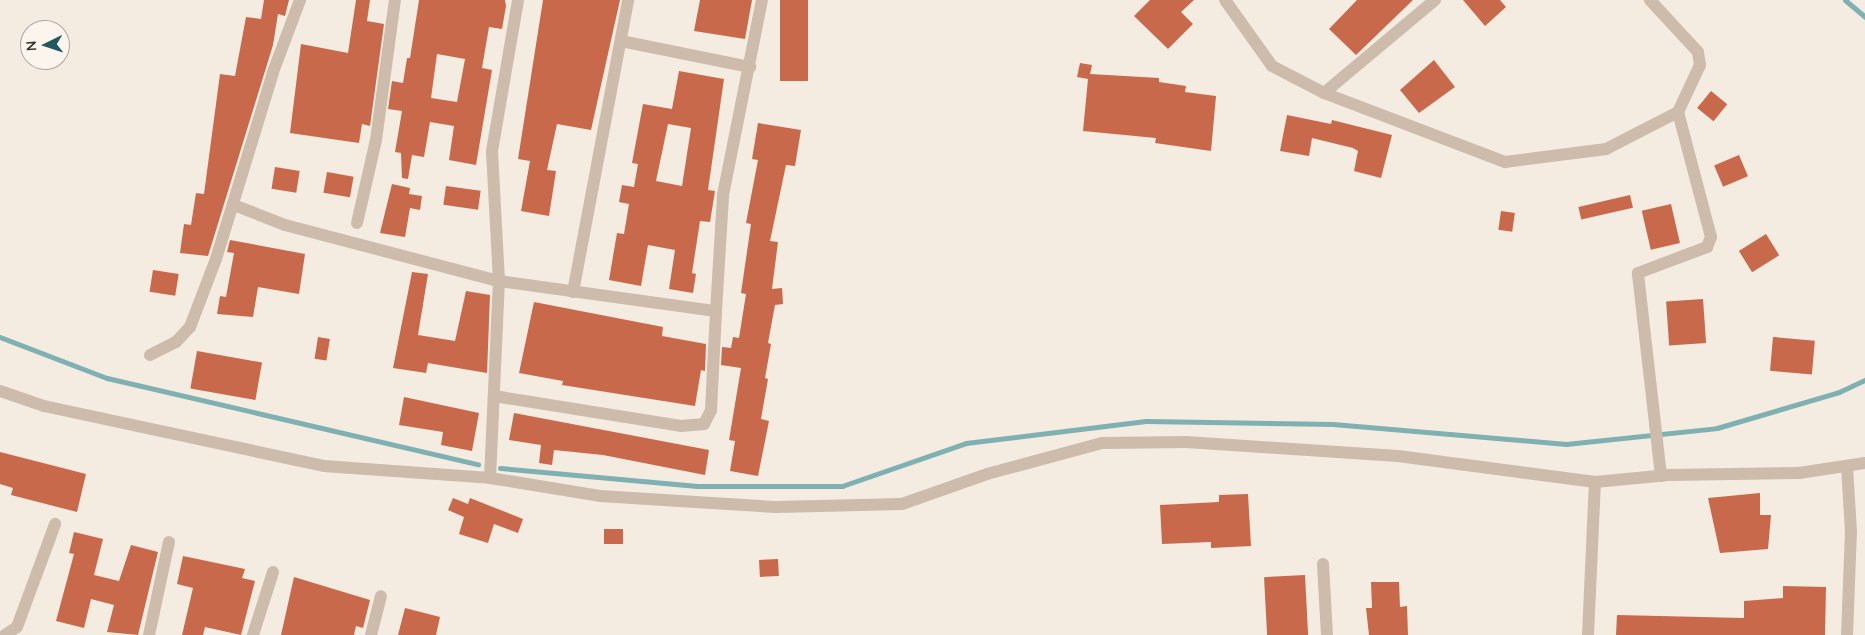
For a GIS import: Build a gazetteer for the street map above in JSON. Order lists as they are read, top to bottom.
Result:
{
  "north": "left"
}
